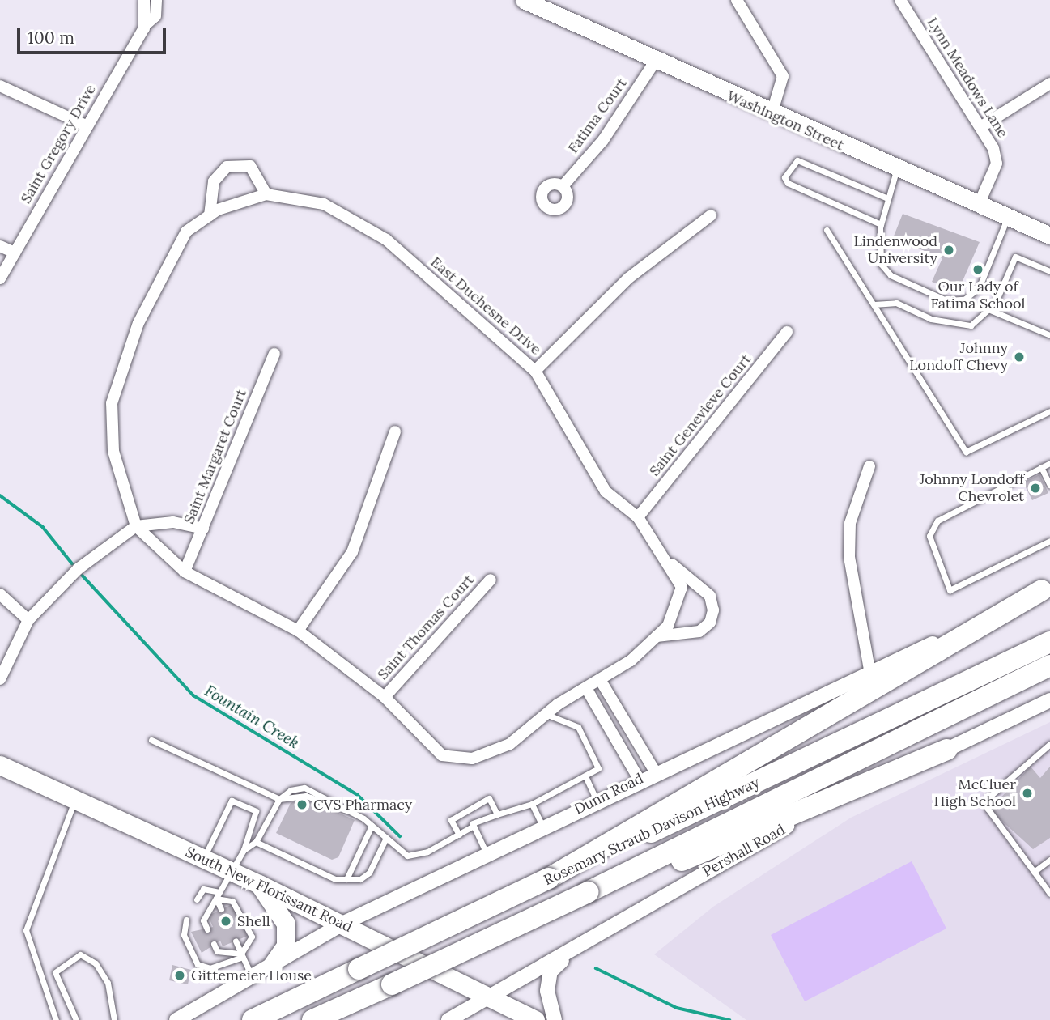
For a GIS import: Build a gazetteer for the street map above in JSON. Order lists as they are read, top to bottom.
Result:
{
  "streets": {
    "highway": ["Rosemary Straub Davison Highway"],
    "main road": ["Washington Street", "South New Florissant Road"],
    "street": [
      "Lynn Meadows Lane",
      "Fatima Court",
      "Saint Gregory Drive",
      "East Duchesne Drive",
      "Saint Genevieve Court",
      "Saint Margaret Court",
      "Saint Thomas Court",
      "Dunn Road",
      "Pershall Road"
    ]
  },
  "crossings": [
    ["Lynn Meadows Lane", "Washington Street"],
    ["Fatima Court", "Washington Street"],
    ["East Duchesne Drive", "Saint Genevieve Court"],
    ["Dunn Road", "South New Florissant Road"],
    ["Pershall Road", "South New Florissant Road"]
  ],
  "water": ["Fountain Creek"],
  "places": [
    "Lindenwood University",
    "Our Lady of Fatima School",
    "Johnny Londoff Chevy",
    "Johnny Londoff Chevrolet",
    "McCluer High School",
    "CVS Pharmacy",
    "Shell",
    "Gittemeier House"
  ],
  "scale_bar": "100 m"
}
